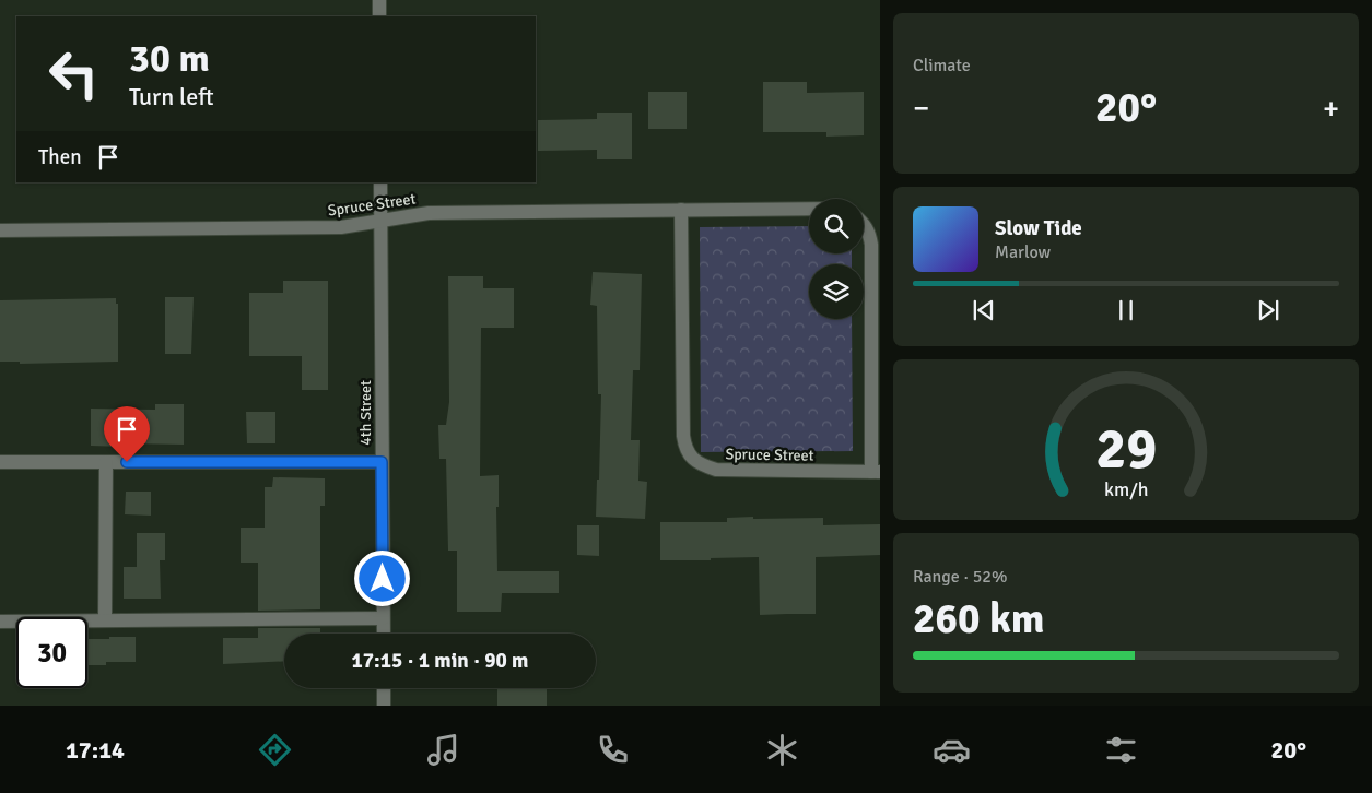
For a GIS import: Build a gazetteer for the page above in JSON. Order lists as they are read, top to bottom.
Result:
{
  "streets": {
    "street": ["Spruce Street", "4th Street"]
  },
  "crossings": [
    ["Spruce Street", "4th Street"]
  ],
  "page": {
    "tile": [
      "Climate",
      ["Range · 52%", "260 km"]
    ],
    "turn": ["30 m", "Turn left"],
    "heat": ["−", "20°", "+"],
    "then": "Then",
    "song": ["Slow Tide", "Marlow"],
    "limit": "30",
    "trip": "17:15 · 1 min · 90 m",
    "tabs": ["17:14", "20°"],
    "gauge": ["29", "km/h"]
  }
}
